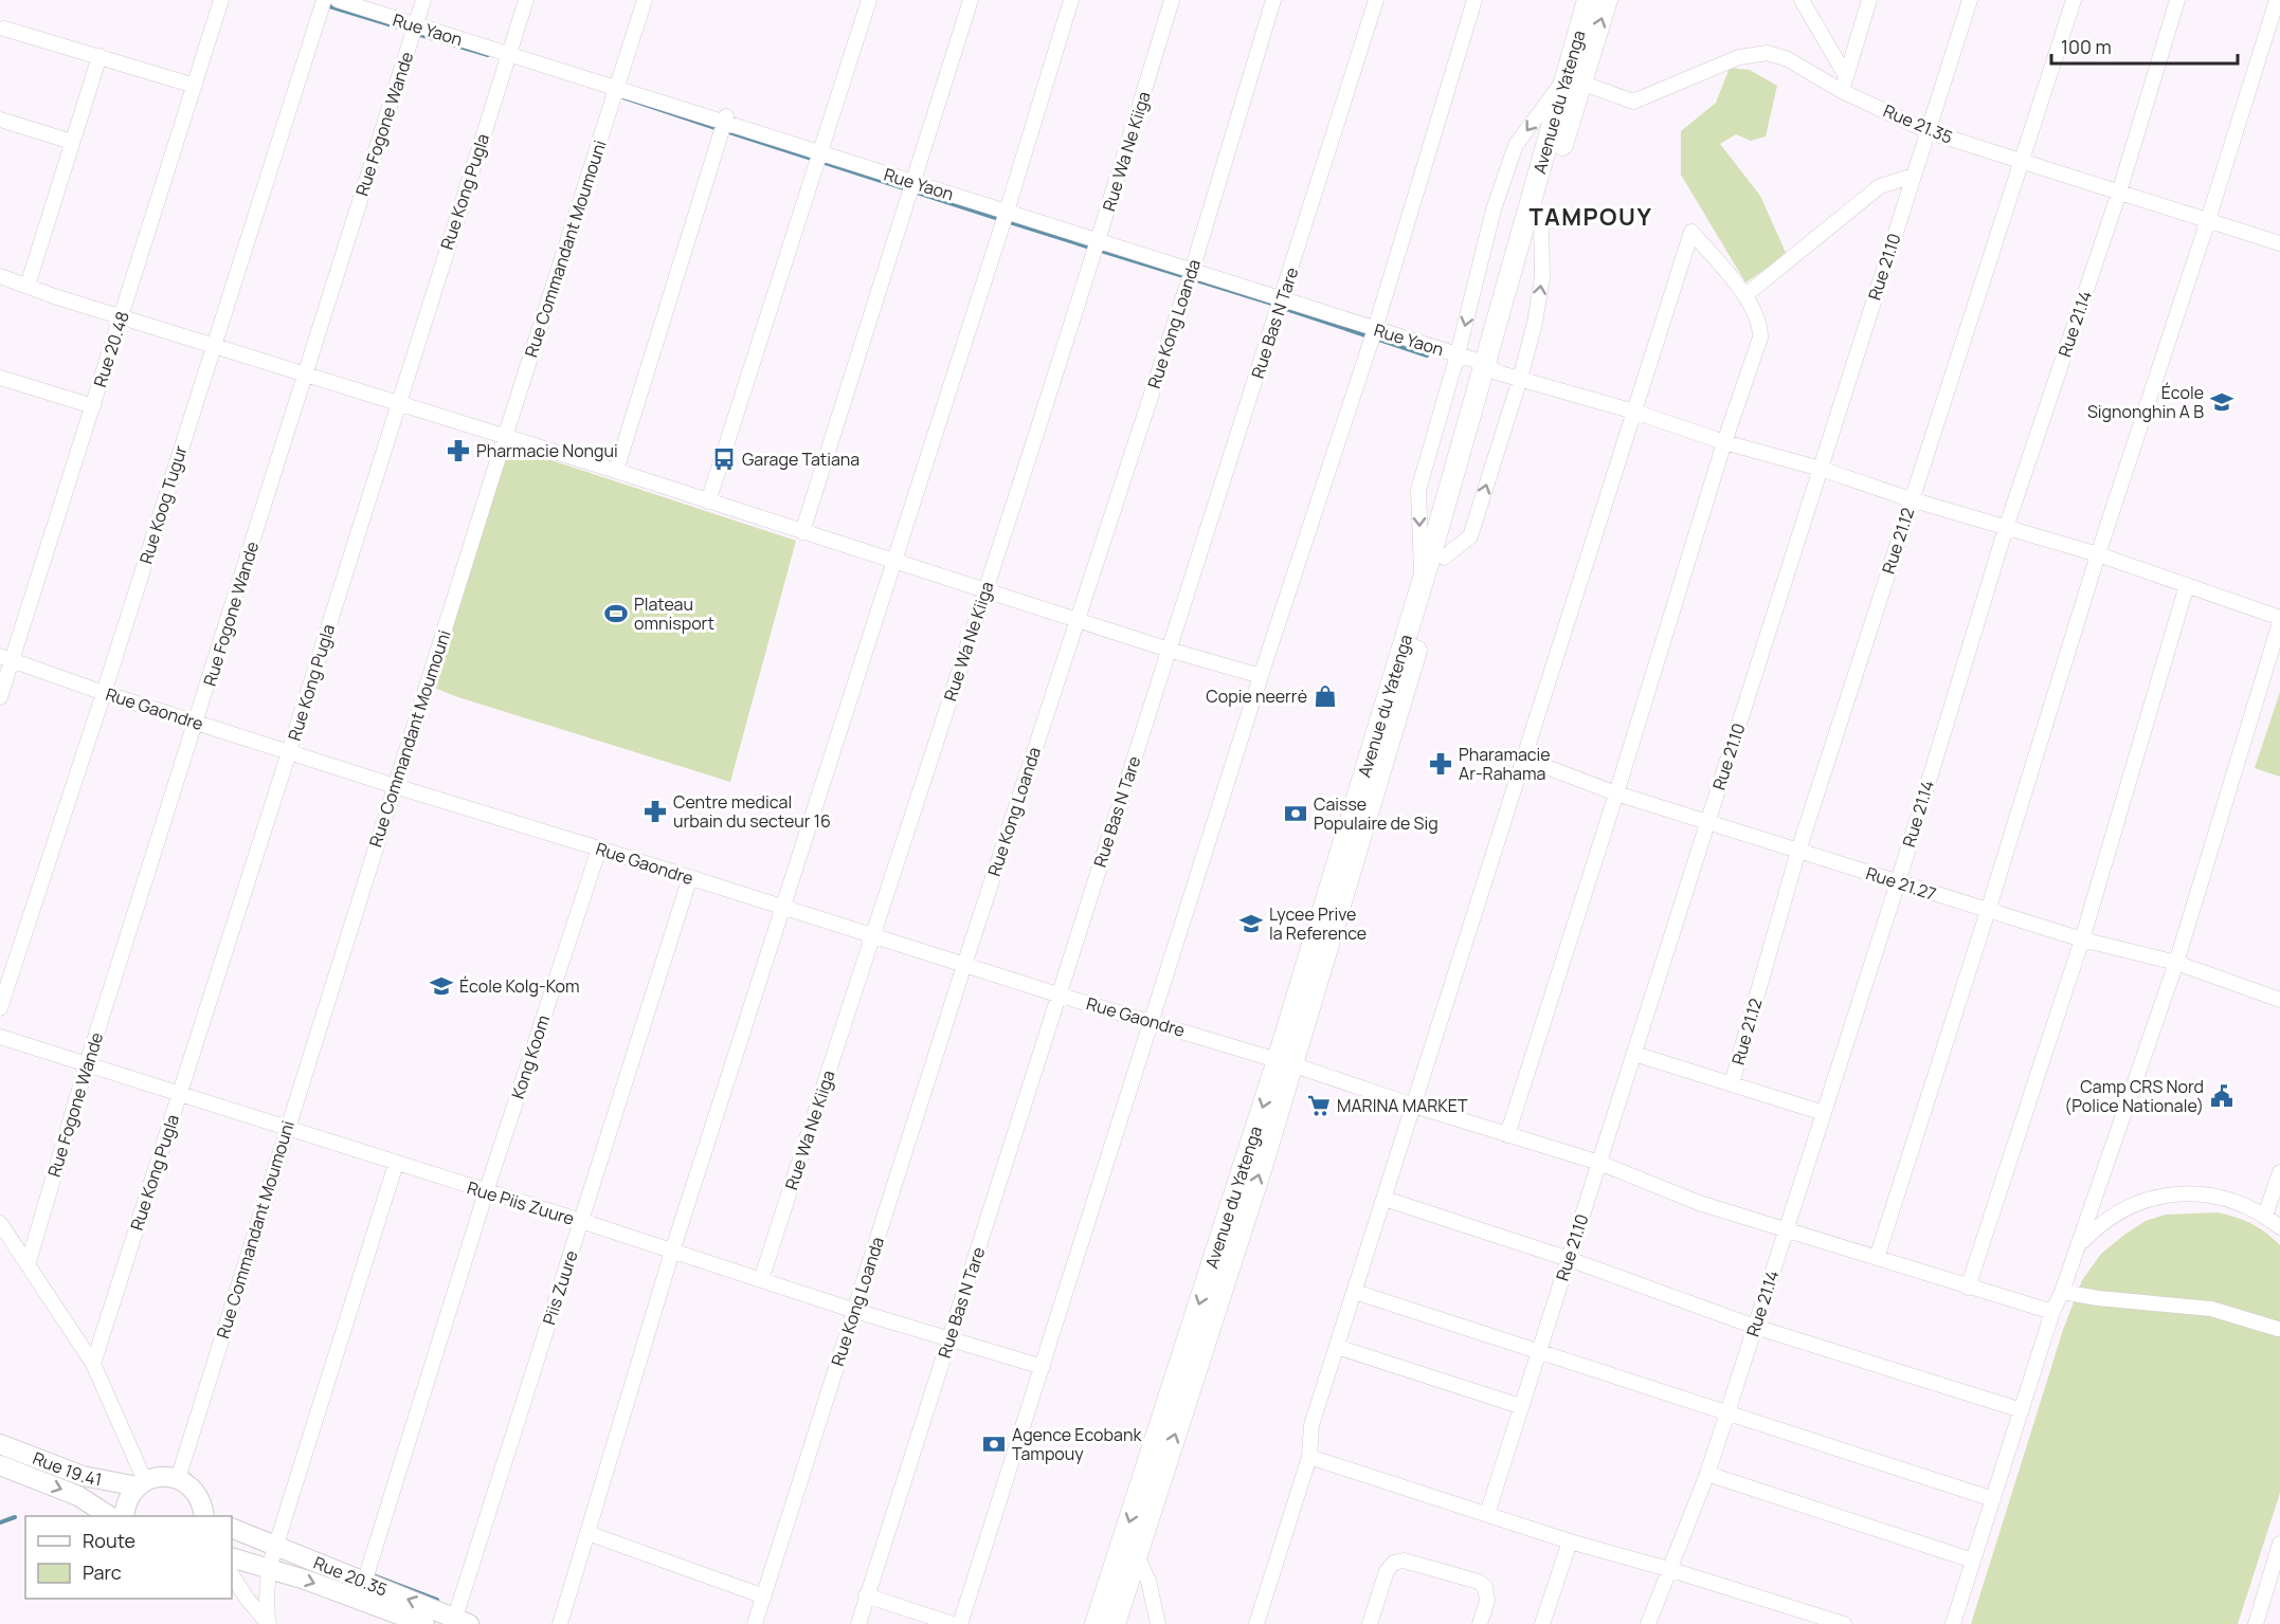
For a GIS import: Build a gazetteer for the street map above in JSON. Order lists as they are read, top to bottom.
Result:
{
  "streets": {
    "main road": ["Avenue du Yatenga", "Rue 19.41", "Rue 20.35"],
    "street": [
      "Rue Yaon",
      "Rue Fogone Wande",
      "Rue 21.35",
      "Rue Wa Ne Kiiga",
      "Rue Kong Pugla",
      "Rue Commandant Moumouni",
      "Rue 21.10",
      "Rue Bas N Tare",
      "Rue Kong Loanda",
      "Rue 21.14",
      "Rue 20.48",
      "Rue Koog Tugur",
      "Rue 21.12",
      "Rue Gaondre",
      "Rue 21.27",
      "Kong Koom",
      "Rue Piis Zuure",
      "Piis Zuure"
    ]
  },
  "crossings": [
    ["Rue Yaon", "Avenue du Yatenga"],
    ["Rue Yaon", "Rue Fogone Wande"],
    ["Rue Yaon", "Rue Wa Ne Kiiga"],
    ["Rue Yaon", "Rue Kong Pugla"],
    ["Rue Yaon", "Rue Commandant Moumouni"],
    ["Rue Yaon", "Rue 21.10"],
    ["Rue Yaon", "Rue Bas N Tare"],
    ["Rue Yaon", "Rue Kong Loanda"],
    ["Rue Yaon", "Rue 21.14"],
    ["Rue Yaon", "Rue 21.12"],
    ["Avenue du Yatenga", "Rue 21.35"],
    ["Avenue du Yatenga", "Rue Gaondre"],
    ["Rue Fogone Wande", "Rue Gaondre"],
    ["Rue Fogone Wande", "Rue Piis Zuure"],
    ["Rue 21.35", "Rue 21.10"],
    ["Rue 21.35", "Rue 21.14"],
    ["Rue 21.35", "Rue 21.12"],
    ["Rue Wa Ne Kiiga", "Rue Gaondre"],
    ["Rue Wa Ne Kiiga", "Rue Piis Zuure"],
    ["Rue Kong Pugla", "Rue Gaondre"],
    ["Rue Kong Pugla", "Rue Piis Zuure"],
    ["Rue Commandant Moumouni", "Rue Gaondre"],
    ["Rue Commandant Moumouni", "Rue Piis Zuure"],
    ["Rue Commandant Moumouni", "Rue 19.41"],
    ["Rue 21.10", "Rue Gaondre"],
    ["Rue 21.10", "Rue 21.27"],
    ["Rue Bas N Tare", "Rue Gaondre"],
    ["Rue Bas N Tare", "Rue Piis Zuure"],
    ["Rue Kong Loanda", "Rue Gaondre"],
    ["Rue Kong Loanda", "Rue Piis Zuure"],
    ["Rue 21.14", "Rue Gaondre"],
    ["Rue 21.14", "Rue 21.27"],
    ["Rue 20.48", "Rue Gaondre"],
    ["Rue Koog Tugur", "Rue Gaondre"],
    ["Rue 21.12", "Rue 21.27"],
    ["Rue Gaondre", "Kong Koom"],
    ["Rue Gaondre", "Piis Zuure"],
    ["Kong Koom", "Rue Piis Zuure"],
    ["Kong Koom", "Rue 20.35"],
    ["Rue Piis Zuure", "Piis Zuure"],
    ["Piis Zuure", "Rue 20.35"]
  ],
  "districts": ["TAMPOUY"],
  "places": {
    "school or university": ["École Signonghin A B", "Lycee Prive la Reference", "École Kolg-Kom"],
    "pharmacy": ["Pharmacie Nongui", "Pharamacie Ar-Rahama", "Centre medical urbain du secteur 16"],
    "bus stop": ["Garage Tatiana"],
    "sports": ["Plateau omnisport"],
    "shop": ["Copie neerrė"],
    "bank": ["Caisse Populaire de Sig", "Agence Ecobank Tampouy"],
    "public building": ["Camp CRS Nord (Police Nationale)"],
    "supermarket": ["MARINA MARKET"]
  },
  "legend": ["Route", "Parc"],
  "scale_bar": "100 m"
}
